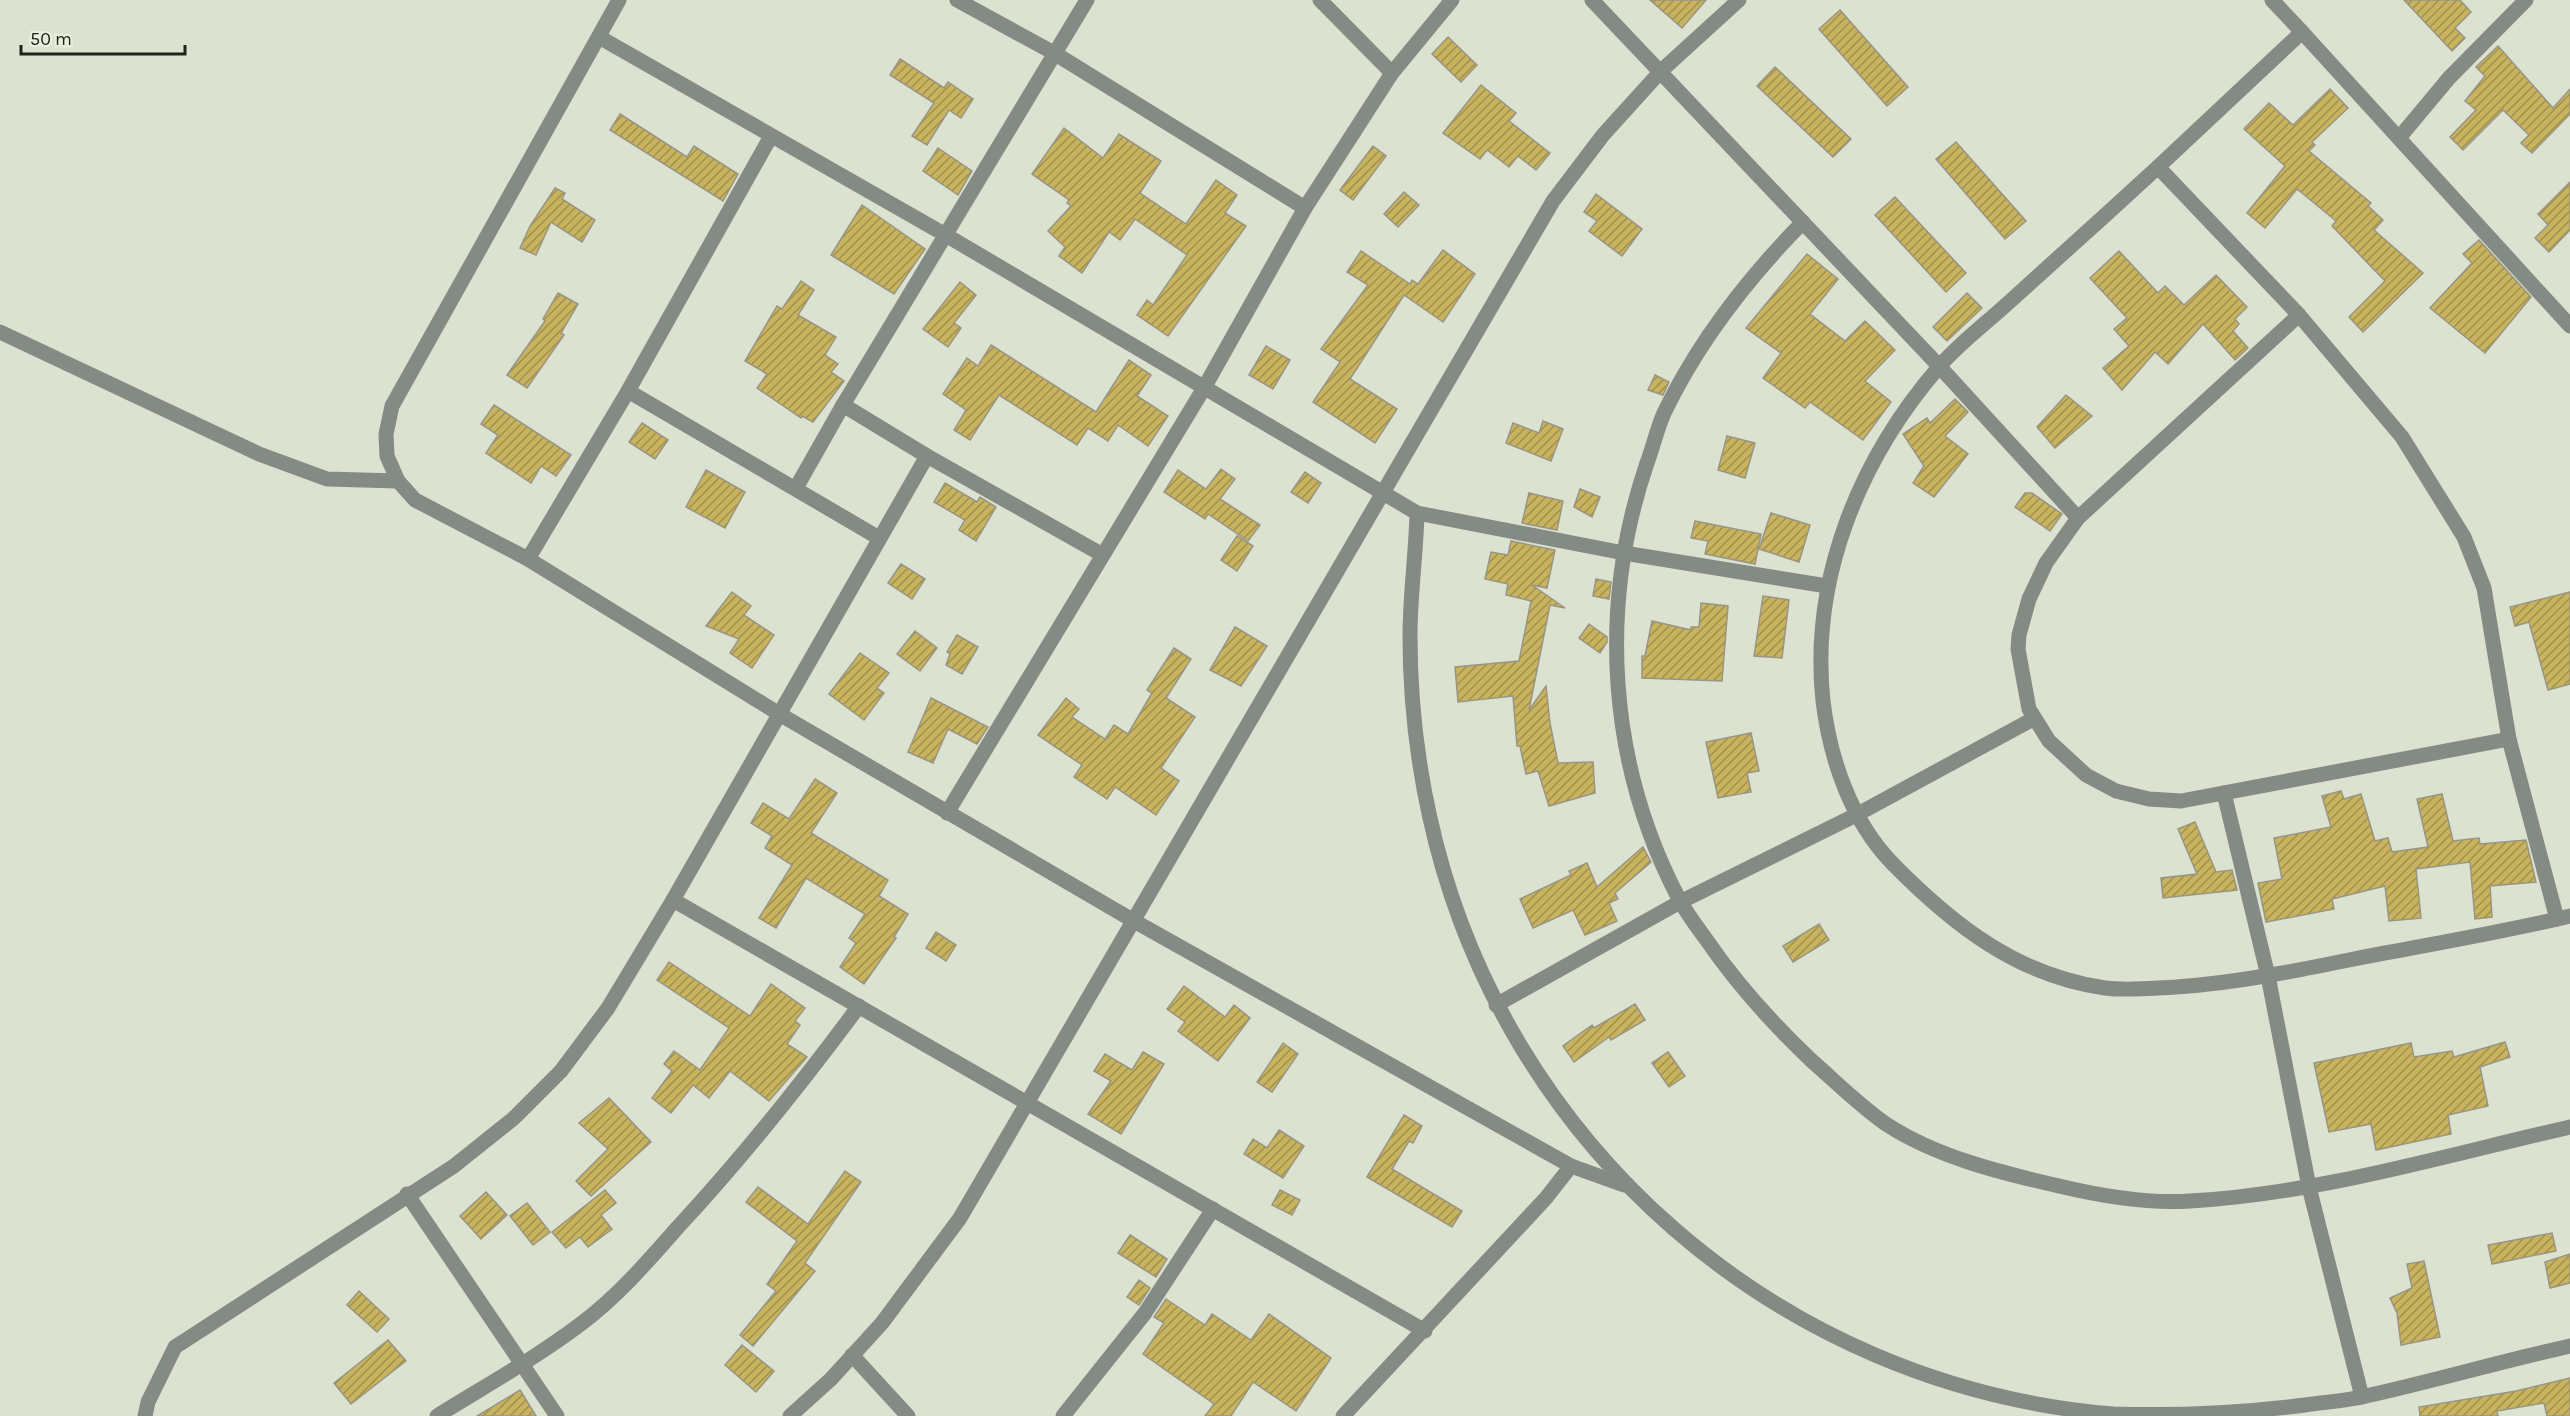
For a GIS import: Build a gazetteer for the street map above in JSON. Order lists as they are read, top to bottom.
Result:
{
  "scale_bar": "50 m"
}
